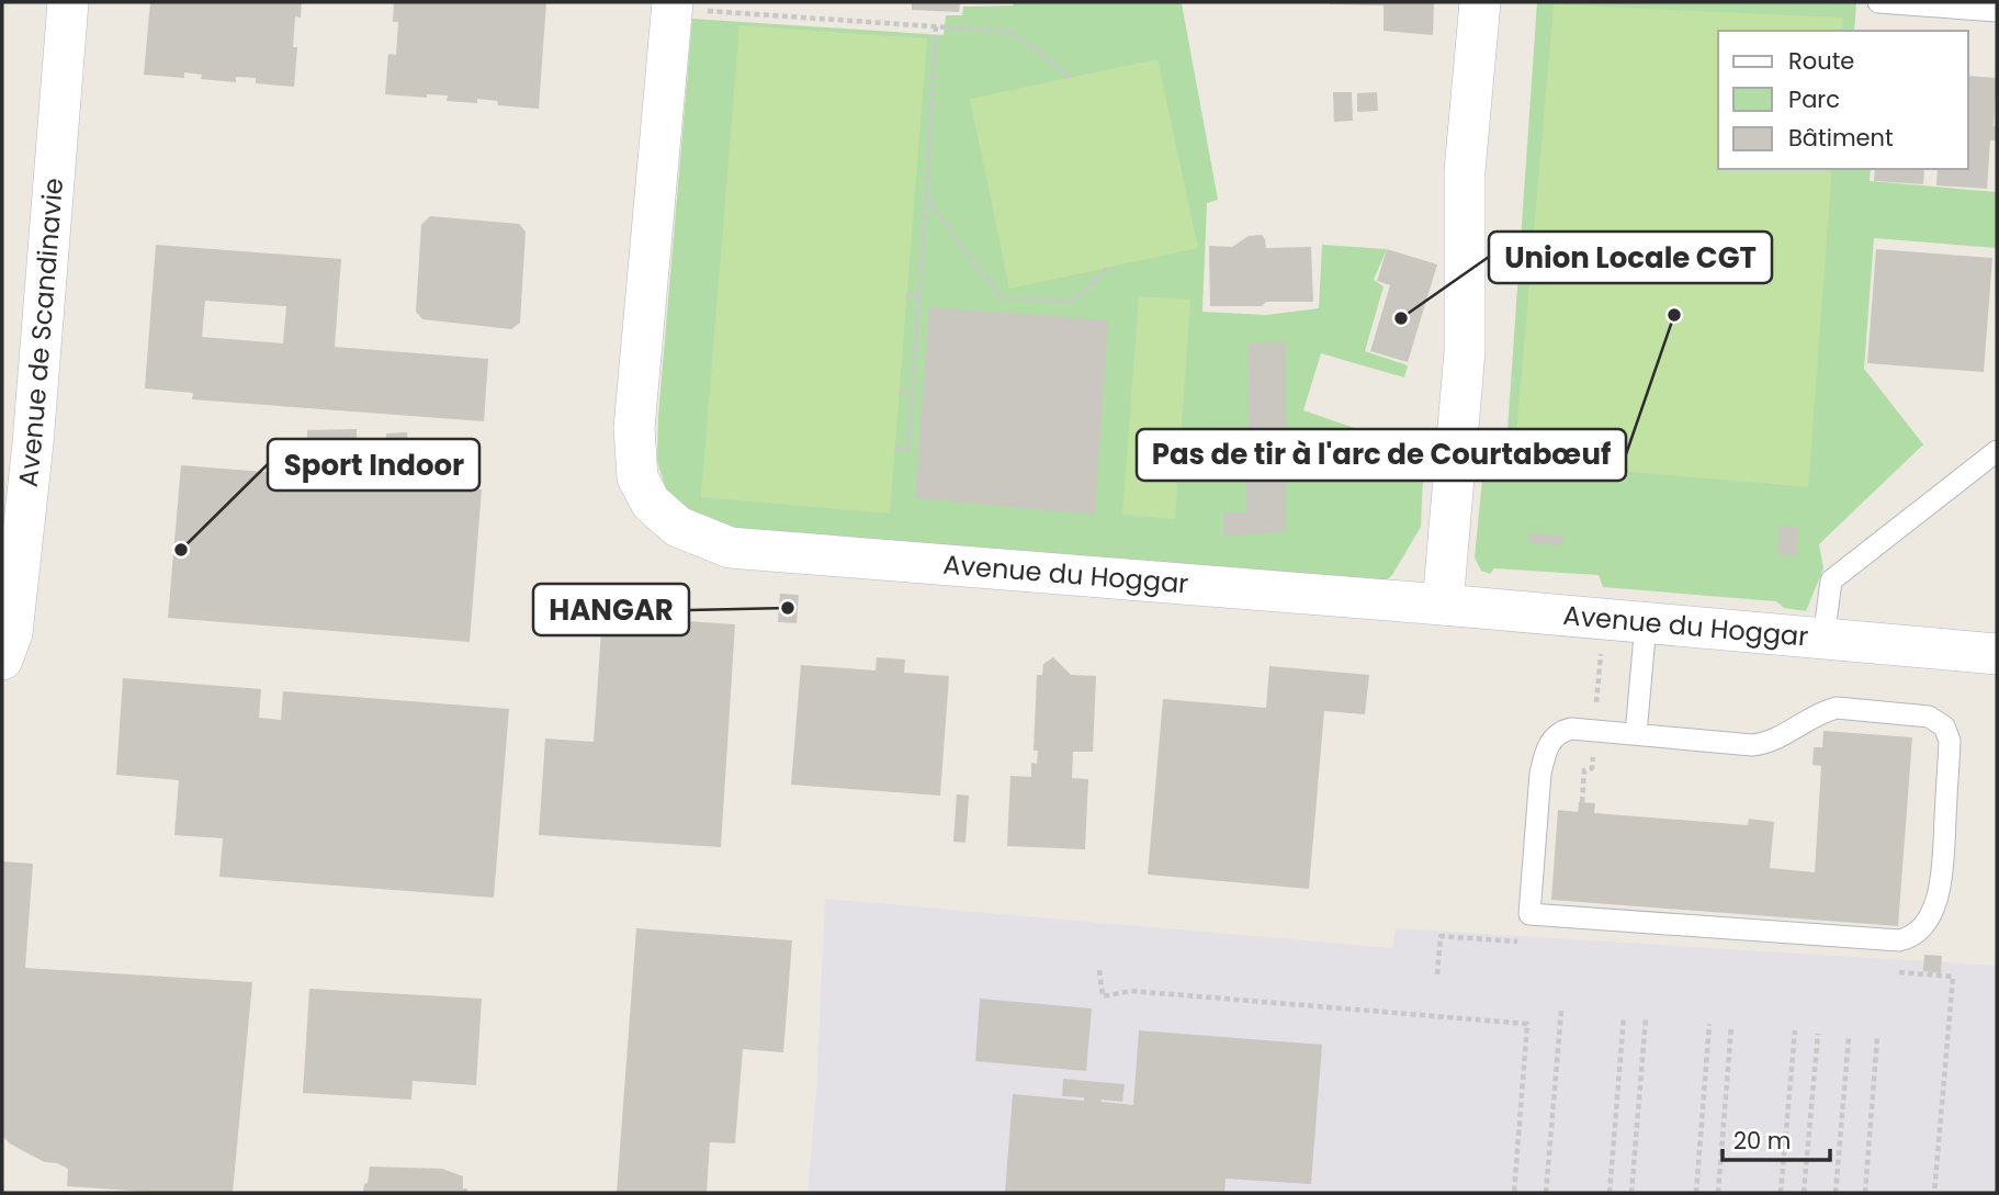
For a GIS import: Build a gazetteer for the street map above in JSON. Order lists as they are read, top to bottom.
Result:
{
  "streets": {
    "street": ["Avenue de Scandinavie", "Avenue du Hoggar"]
  },
  "places": [
    "Pas de tir à l'arc de Courtabœuf",
    "Union Locale CGT",
    "Sport Indoor",
    "HANGAR"
  ],
  "legend": ["Route", "Parc", "Bâtiment"],
  "scale_bar": "20 m"
}
